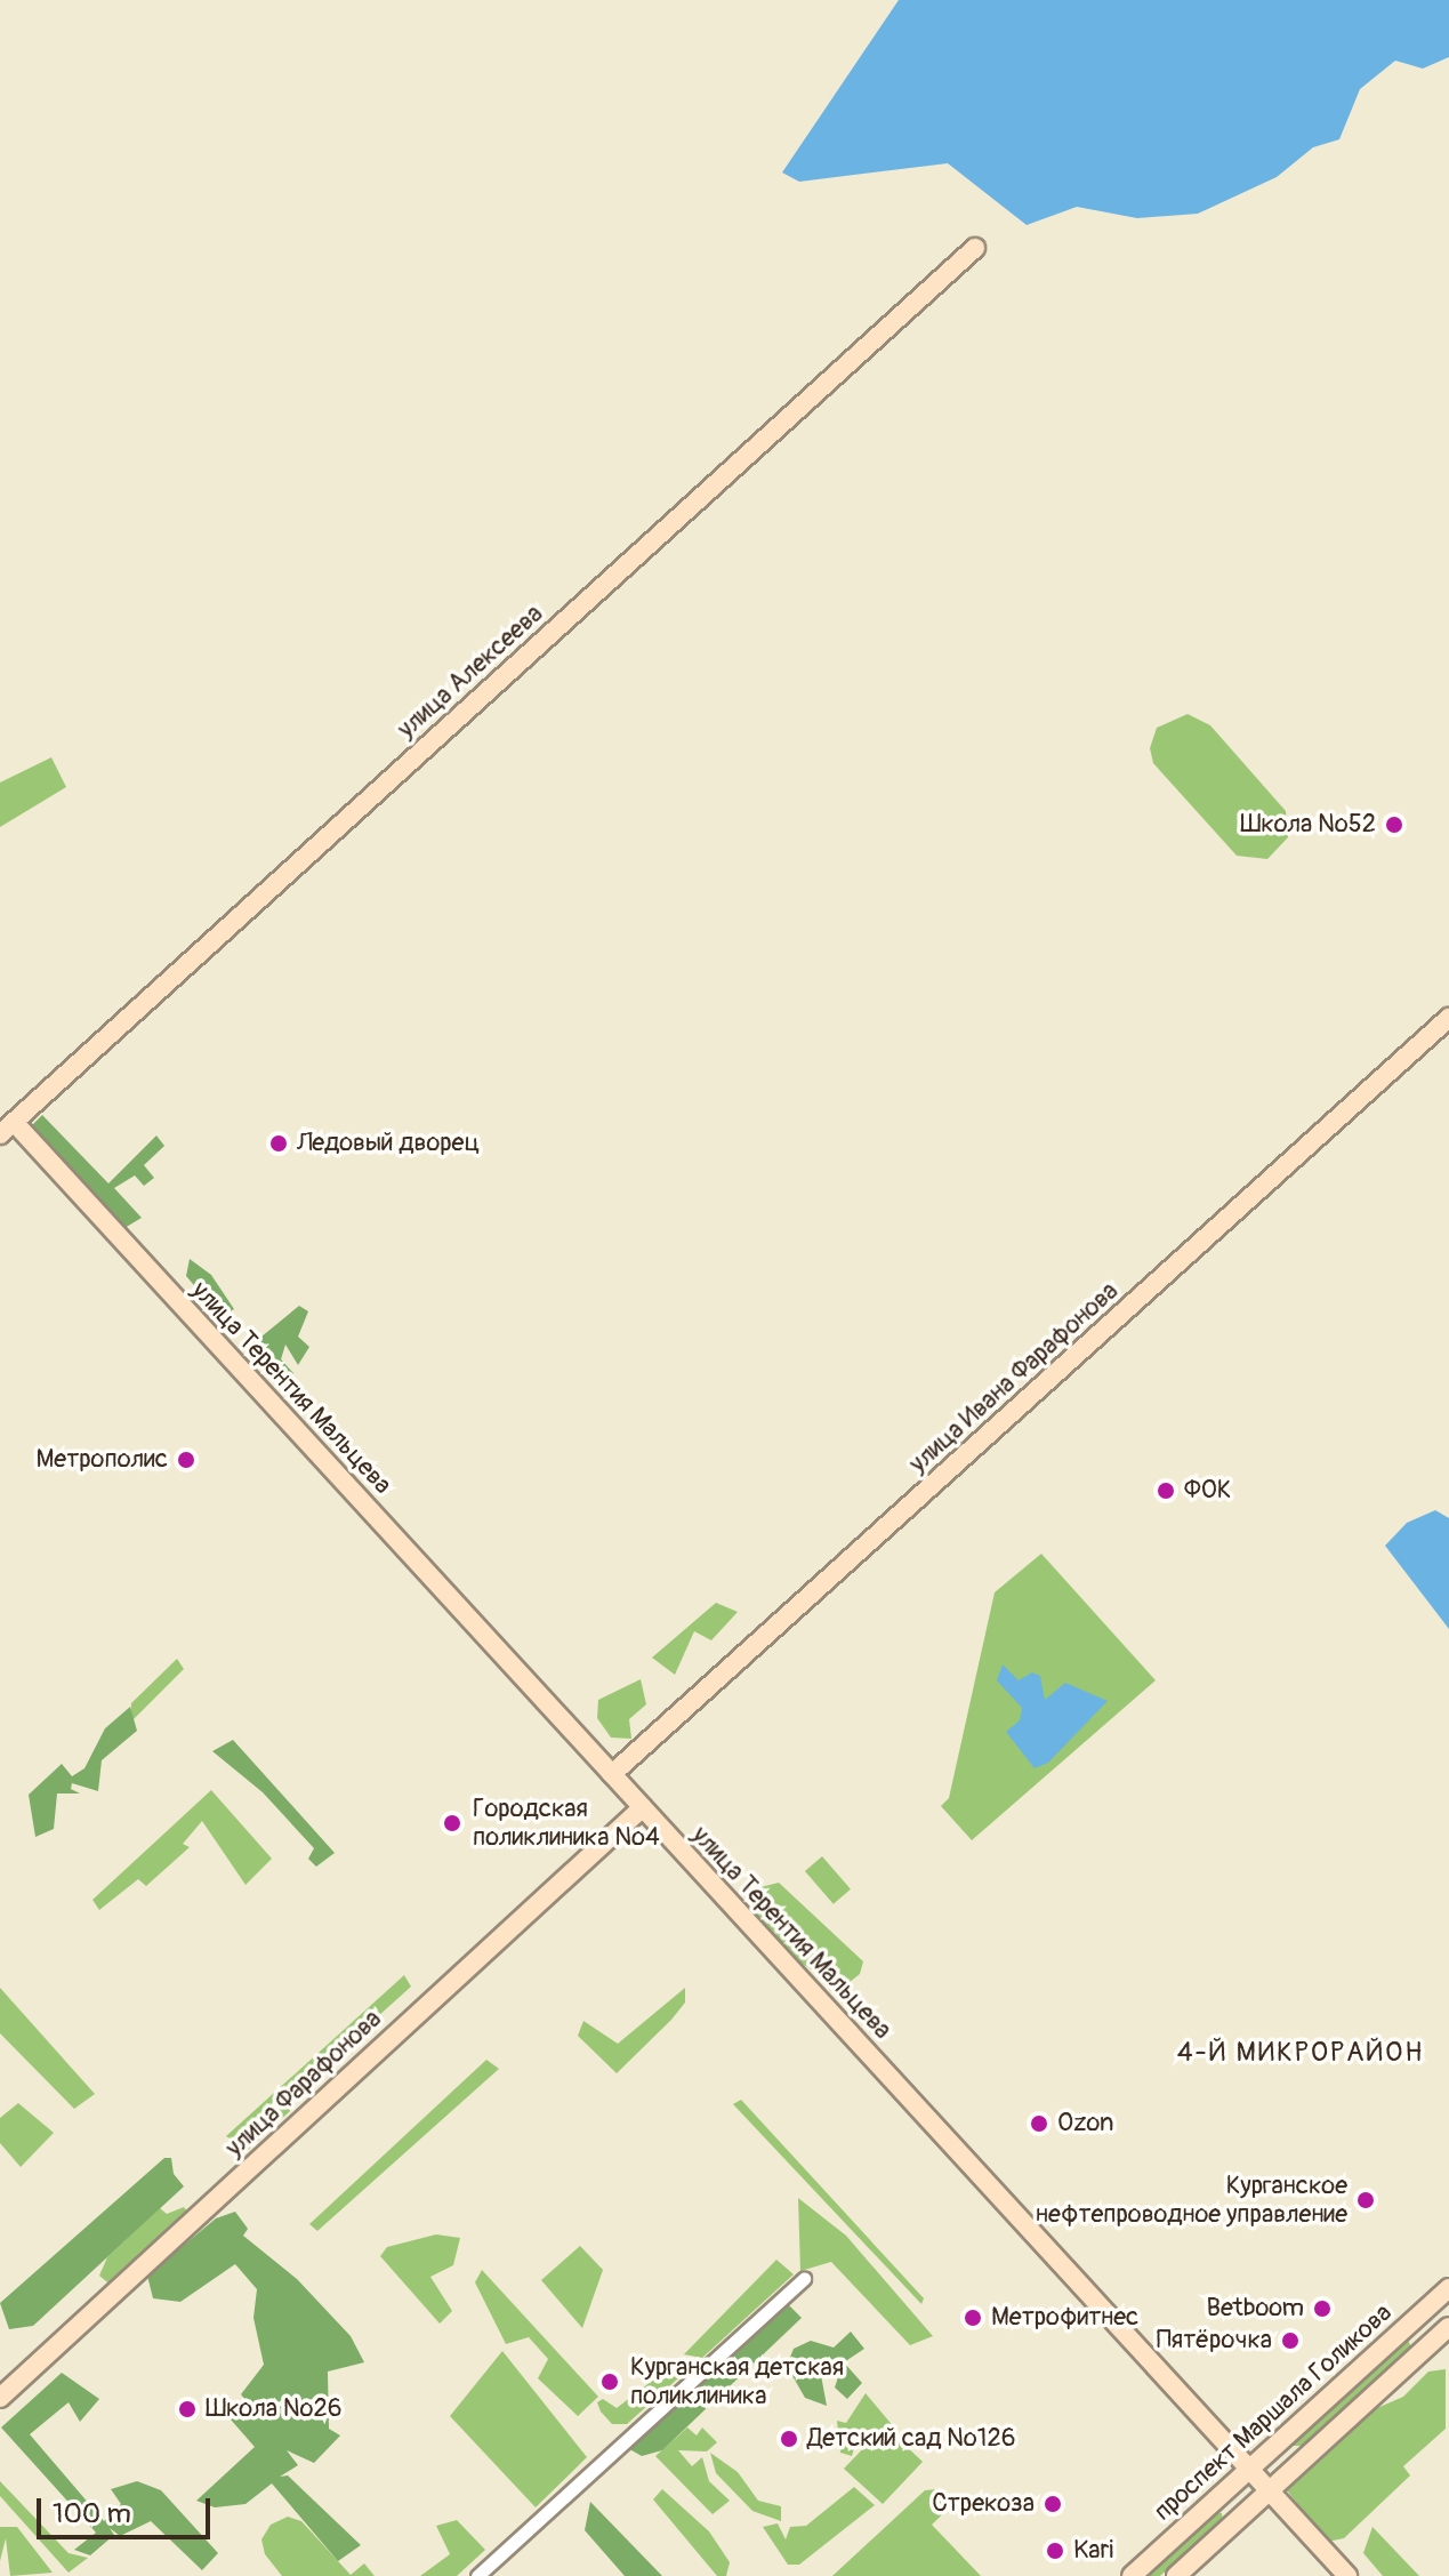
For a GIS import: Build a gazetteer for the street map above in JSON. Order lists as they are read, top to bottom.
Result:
{
  "streets": {
    "street": [
      "улица Алексеева",
      "улица Ивана Фарафонова",
      "улица Терентия Мальцева",
      "улица Фарафонова",
      "проспект Маршала Голикова"
    ]
  },
  "crossings": [
    ["улица Алексеева", "улица Терентия Мальцева"],
    ["улица Ивана Фарафонова", "улица Терентия Мальцева"],
    ["улица Терентия Мальцева", "улица Фарафонова"],
    ["улица Терентия Мальцева", "проспект Маршала Голикова"]
  ],
  "districts": ["4-Й МИКРОРАЙОН"],
  "places": [
    "Школа №52",
    "Ледовый дворец",
    "Метрополис",
    "ФОК",
    "Городская поликлиника №4",
    "Ozon",
    "Курганское нефтепроводное управление",
    "Betboom",
    "Метрофитнес",
    "Пятёрочка",
    "Курганская детская поликлиника",
    "Школа №26",
    "Детский сад №126",
    "Стрекоза",
    "Kari"
  ],
  "scale_bar": "100 m"
}
